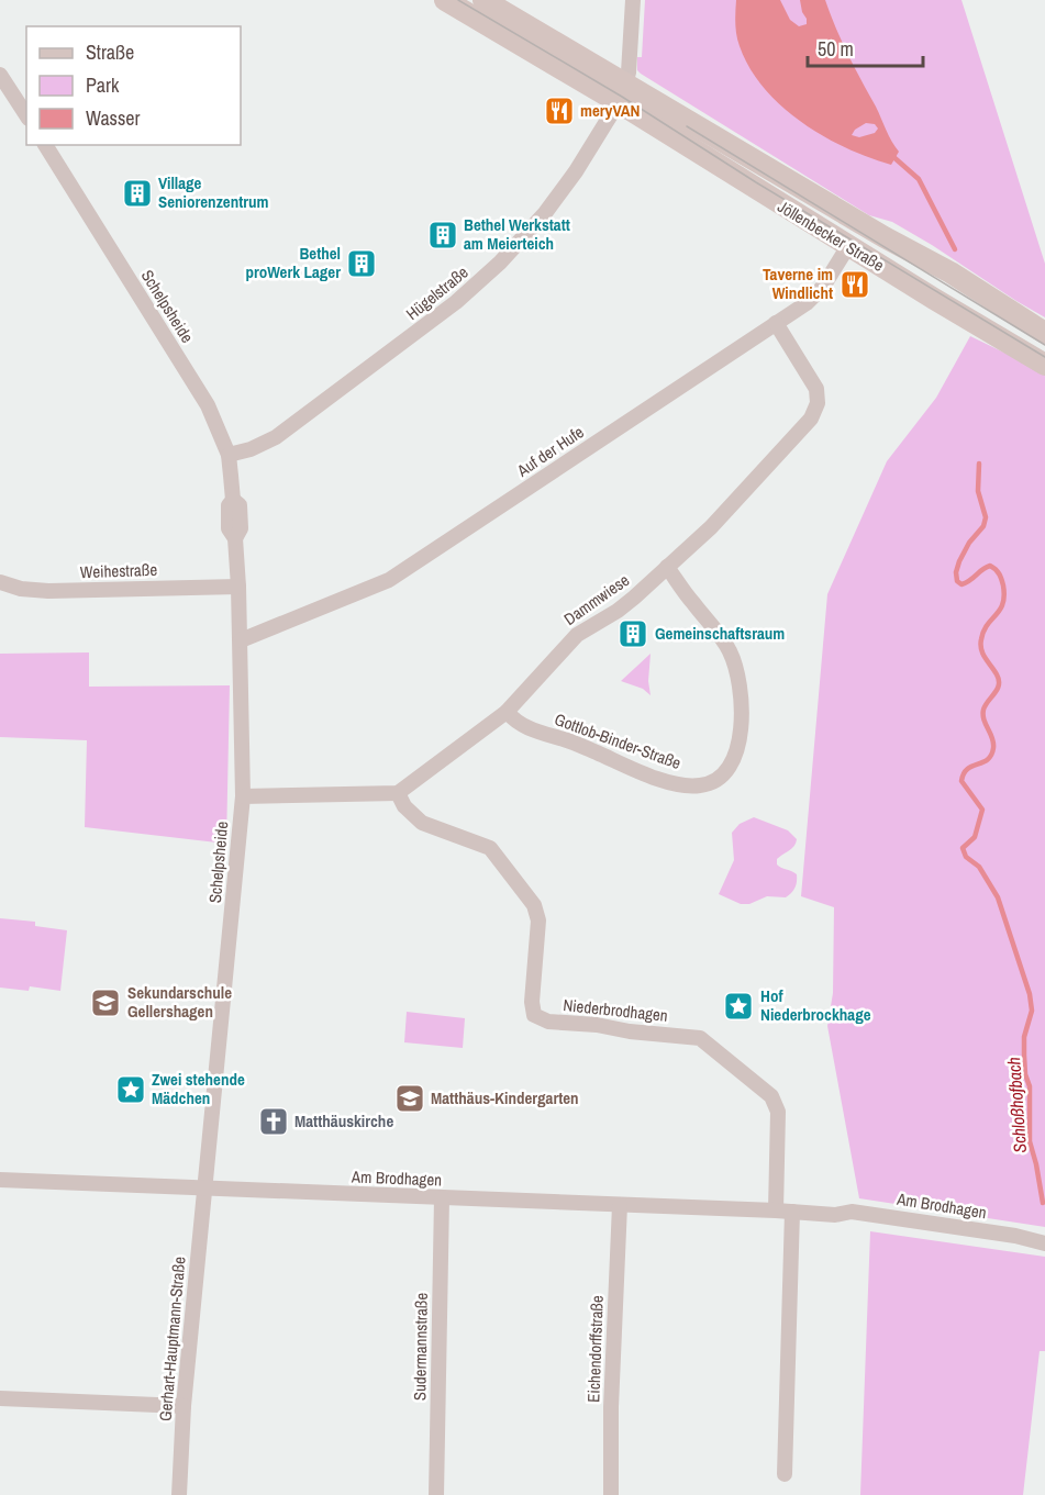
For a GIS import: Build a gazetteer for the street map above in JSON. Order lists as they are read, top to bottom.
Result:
{
  "streets": {
    "main road": ["Jöllenbecker Straße"],
    "street": [
      "Hügelstraße",
      "Schelpsheide",
      "Auf der Hufe",
      "Weihestraße",
      "Dammwiese",
      "Gottlob-Binder-Straße",
      "Niederbrodhagen",
      "Am Brodhagen",
      "Gerhart-Hauptmann-Straße",
      "Sudermannstraße",
      "Eichendorffstraße"
    ]
  },
  "crossings": [
    ["Jöllenbecker Straße", "Hügelstraße"],
    ["Jöllenbecker Straße", "Auf der Hufe"],
    ["Hügelstraße", "Schelpsheide"],
    ["Schelpsheide", "Auf der Hufe"],
    ["Schelpsheide", "Weihestraße"],
    ["Schelpsheide", "Am Brodhagen"],
    ["Schelpsheide", "Gerhart-Hauptmann-Straße"],
    ["Auf der Hufe", "Dammwiese"],
    ["Dammwiese", "Gottlob-Binder-Straße"],
    ["Dammwiese", "Niederbrodhagen"],
    ["Niederbrodhagen", "Am Brodhagen"],
    ["Am Brodhagen", "Gerhart-Hauptmann-Straße"],
    ["Am Brodhagen", "Sudermannstraße"],
    ["Am Brodhagen", "Eichendorffstraße"]
  ],
  "water": ["Schloßhofbach"],
  "places": {
    "restaurant": ["meryVAN", "Taverne im Windlicht"],
    "building": [
      "Village Seniorenzentrum",
      "Bethel Werkstatt am Meierteich",
      "Bethel proWerk Lager",
      "Gemeinschaftsraum"
    ],
    "school or university": ["Sekundarschule Gellershagen", "Matthäus-Kindergarten"],
    "place": ["Hof Niederbrockhage", "Zwei stehende Mädchen"],
    "church": ["Matthäuskirche"]
  },
  "legend": ["Straße", "Park", "Wasser"],
  "scale_bar": "50 m"
}
